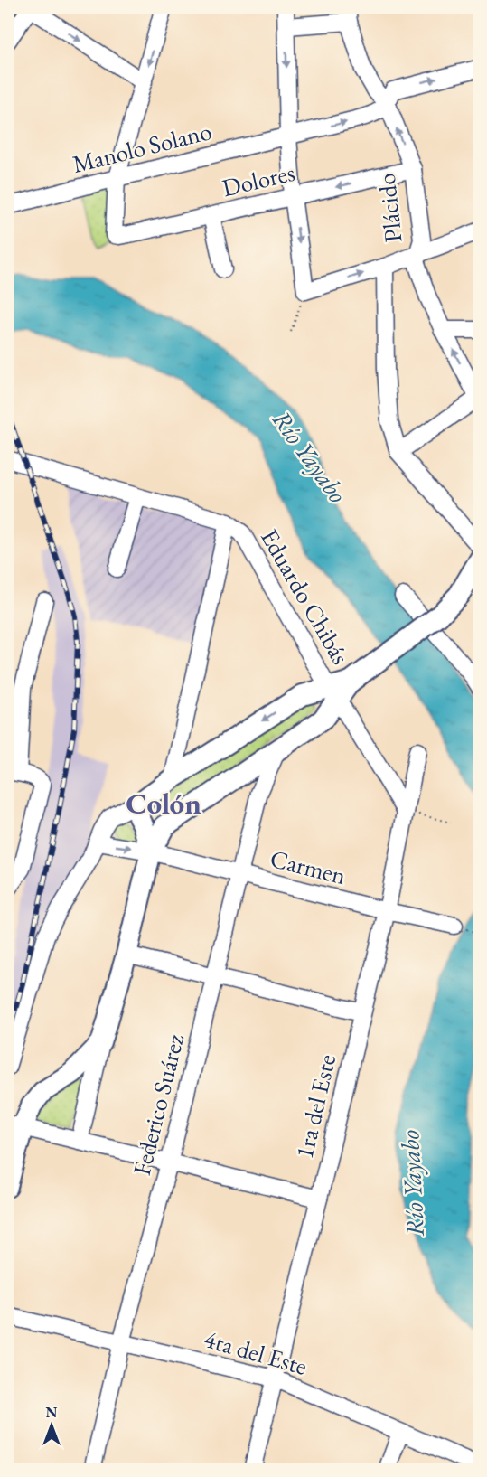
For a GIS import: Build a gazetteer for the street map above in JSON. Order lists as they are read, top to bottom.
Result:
{
  "streets": {
    "street": [
      "Manolo Solano",
      "Dolores",
      "Plácido",
      "Eduardo Chibás",
      "Carmen",
      "Federico Suárez",
      "1ra del Este",
      "4ta del Este"
    ]
  },
  "crossings": [
    ["Manolo Solano", "Dolores"],
    ["Manolo Solano", "Plácido"],
    ["Dolores", "Plácido"],
    ["Eduardo Chibás", "1ra del Este"],
    ["Carmen", "Federico Suárez"],
    ["Carmen", "1ra del Este"],
    ["Federico Suárez", "4ta del Este"],
    ["1ra del Este", "4ta del Este"]
  ],
  "districts": ["Colón"],
  "water": ["Río Yayabo"],
  "north": "top"
}
